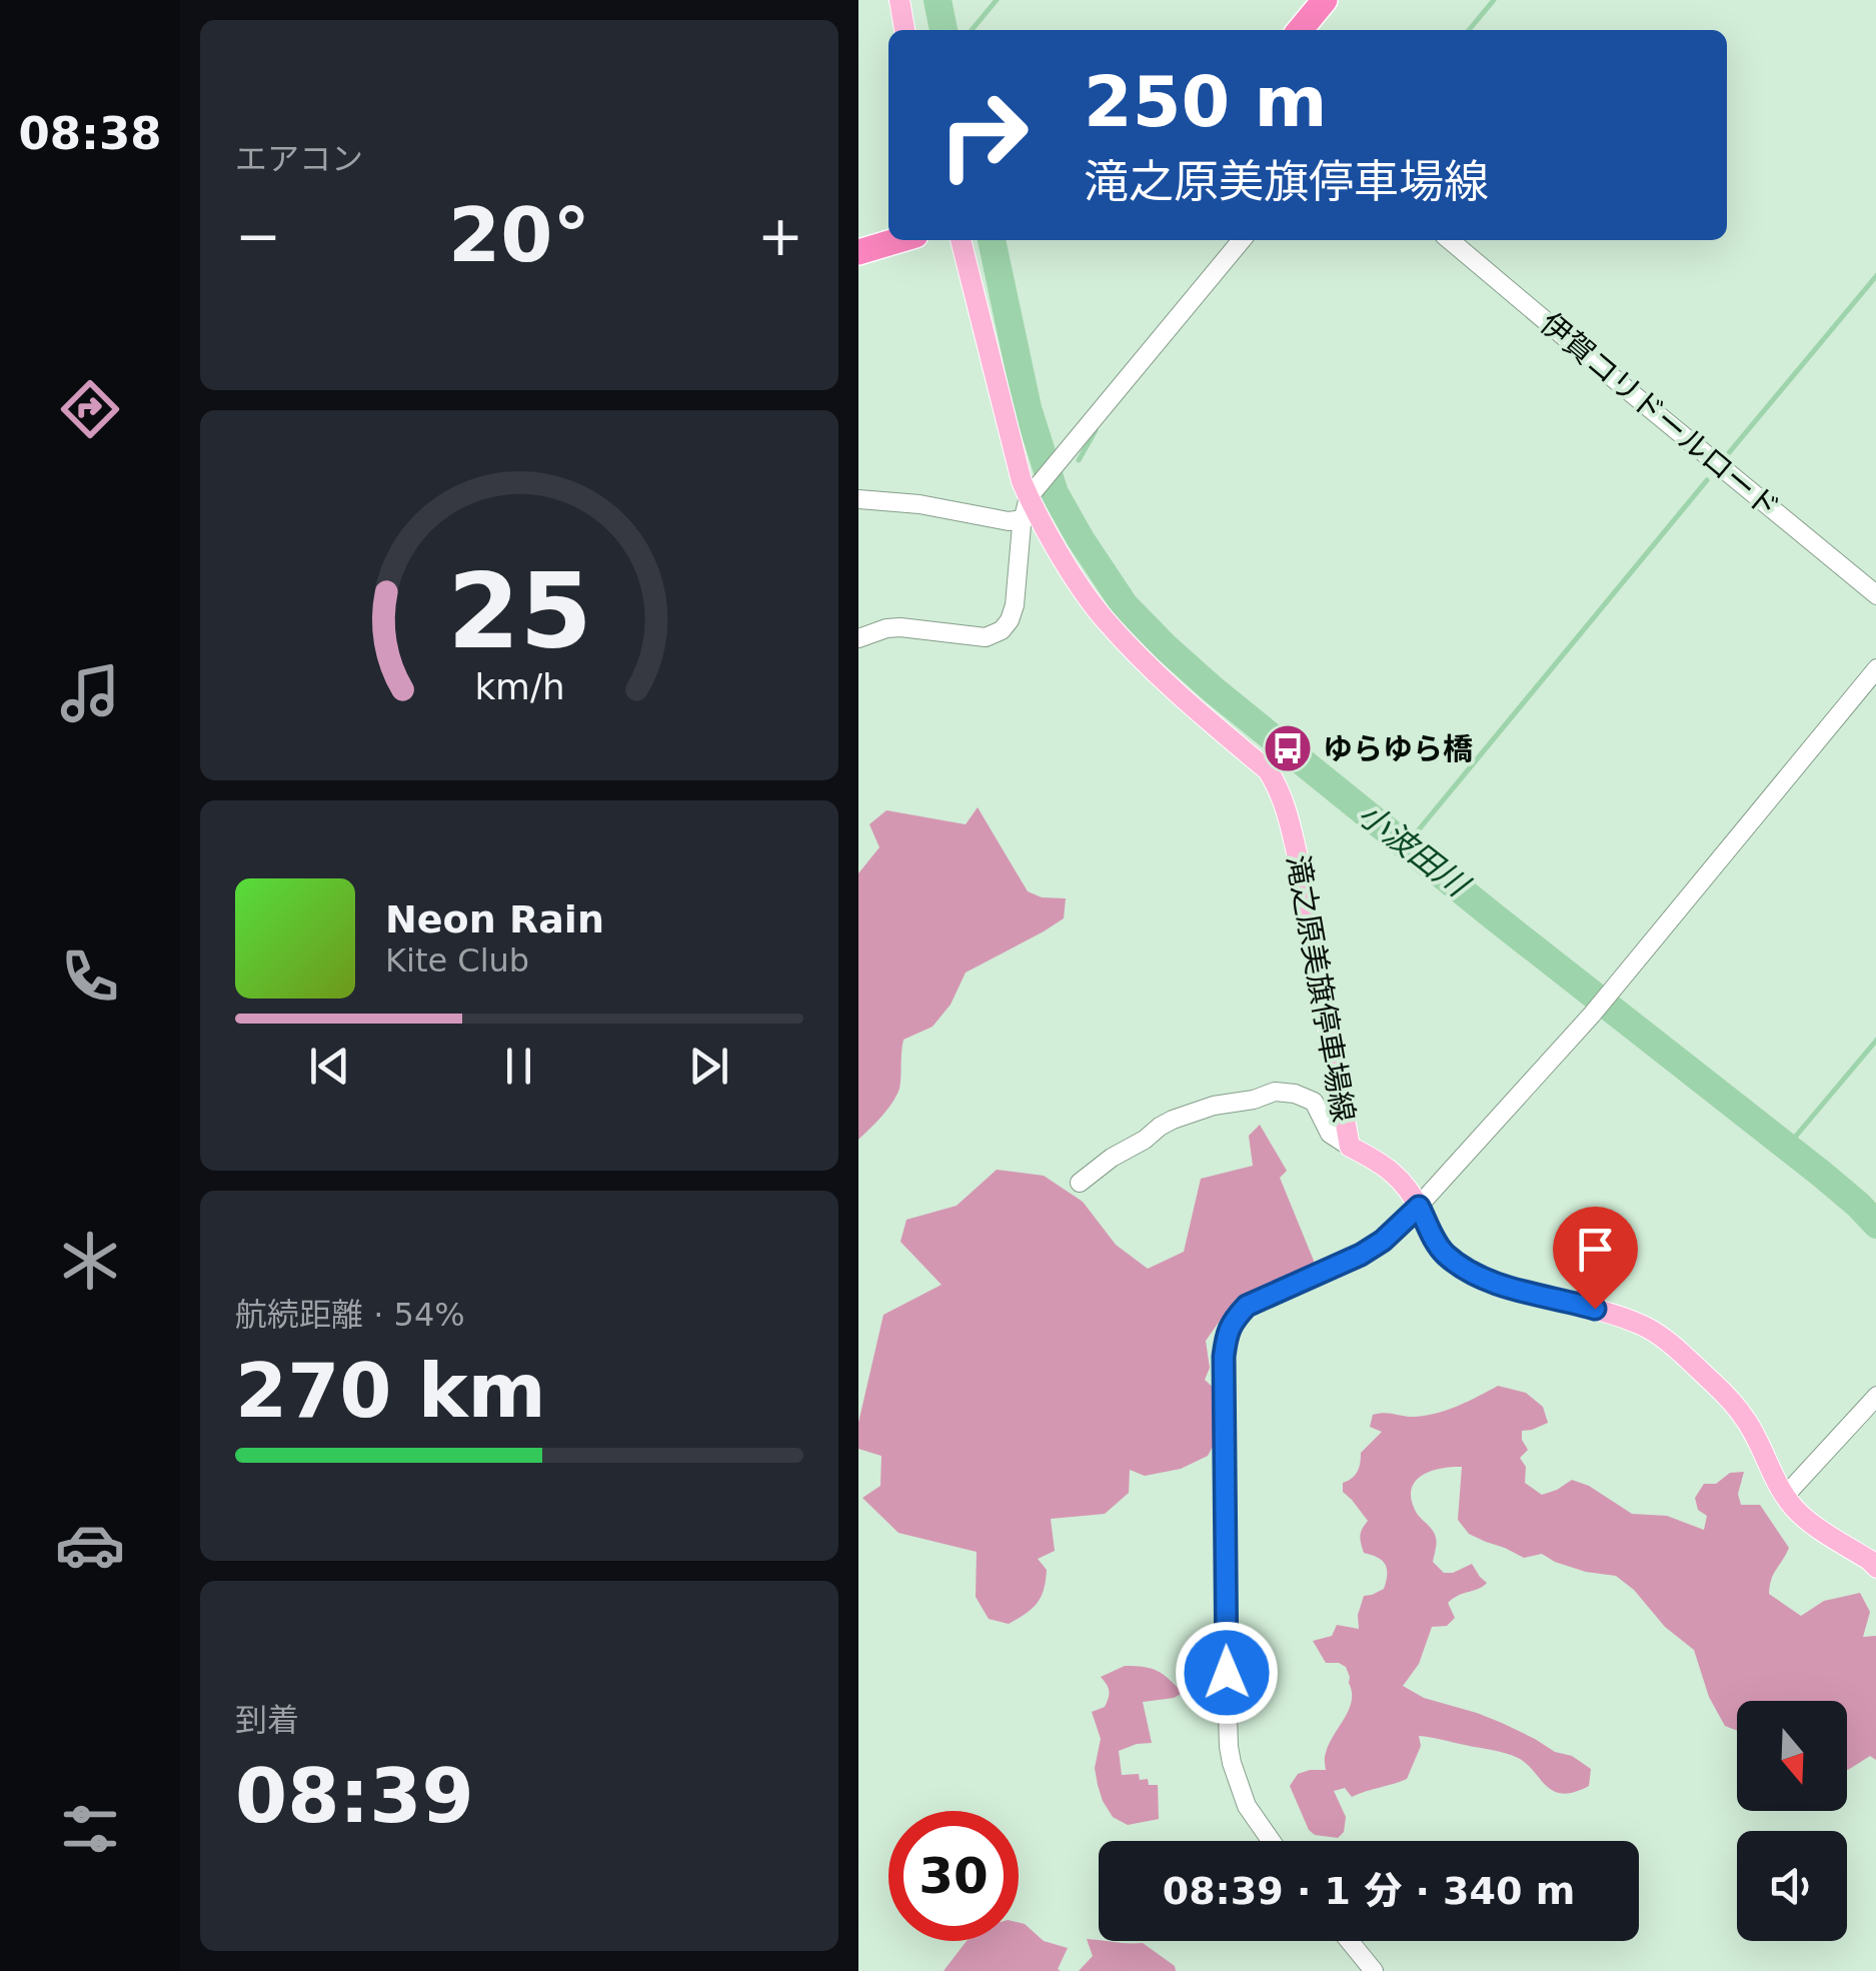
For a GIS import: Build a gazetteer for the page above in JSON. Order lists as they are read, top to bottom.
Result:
{
  "streets": {
    "main road": ["滝之原美旗停車場線"],
    "street": ["伊賀コリドールロード"]
  },
  "water": ["小波田川"],
  "places": {
    "bus stop": ["ゆらゆら橋"]
  },
  "north": "bottom",
  "page": {
    "tabs": "08:38",
    "tile": [
      "エアコン",
      ["航続距離 · 54%", "270 km"],
      ["到着", "08:39"]
    ],
    "turn": ["250 m", "滝之原美旗停車場線"],
    "heat": ["−", "20°", "+"],
    "song": ["Neon Rain", "Kite Club"],
    "limit": "30",
    "trip": "08:39 · 1 分 · 340 m",
    "gauge": ["25", "km/h"]
  }
}
